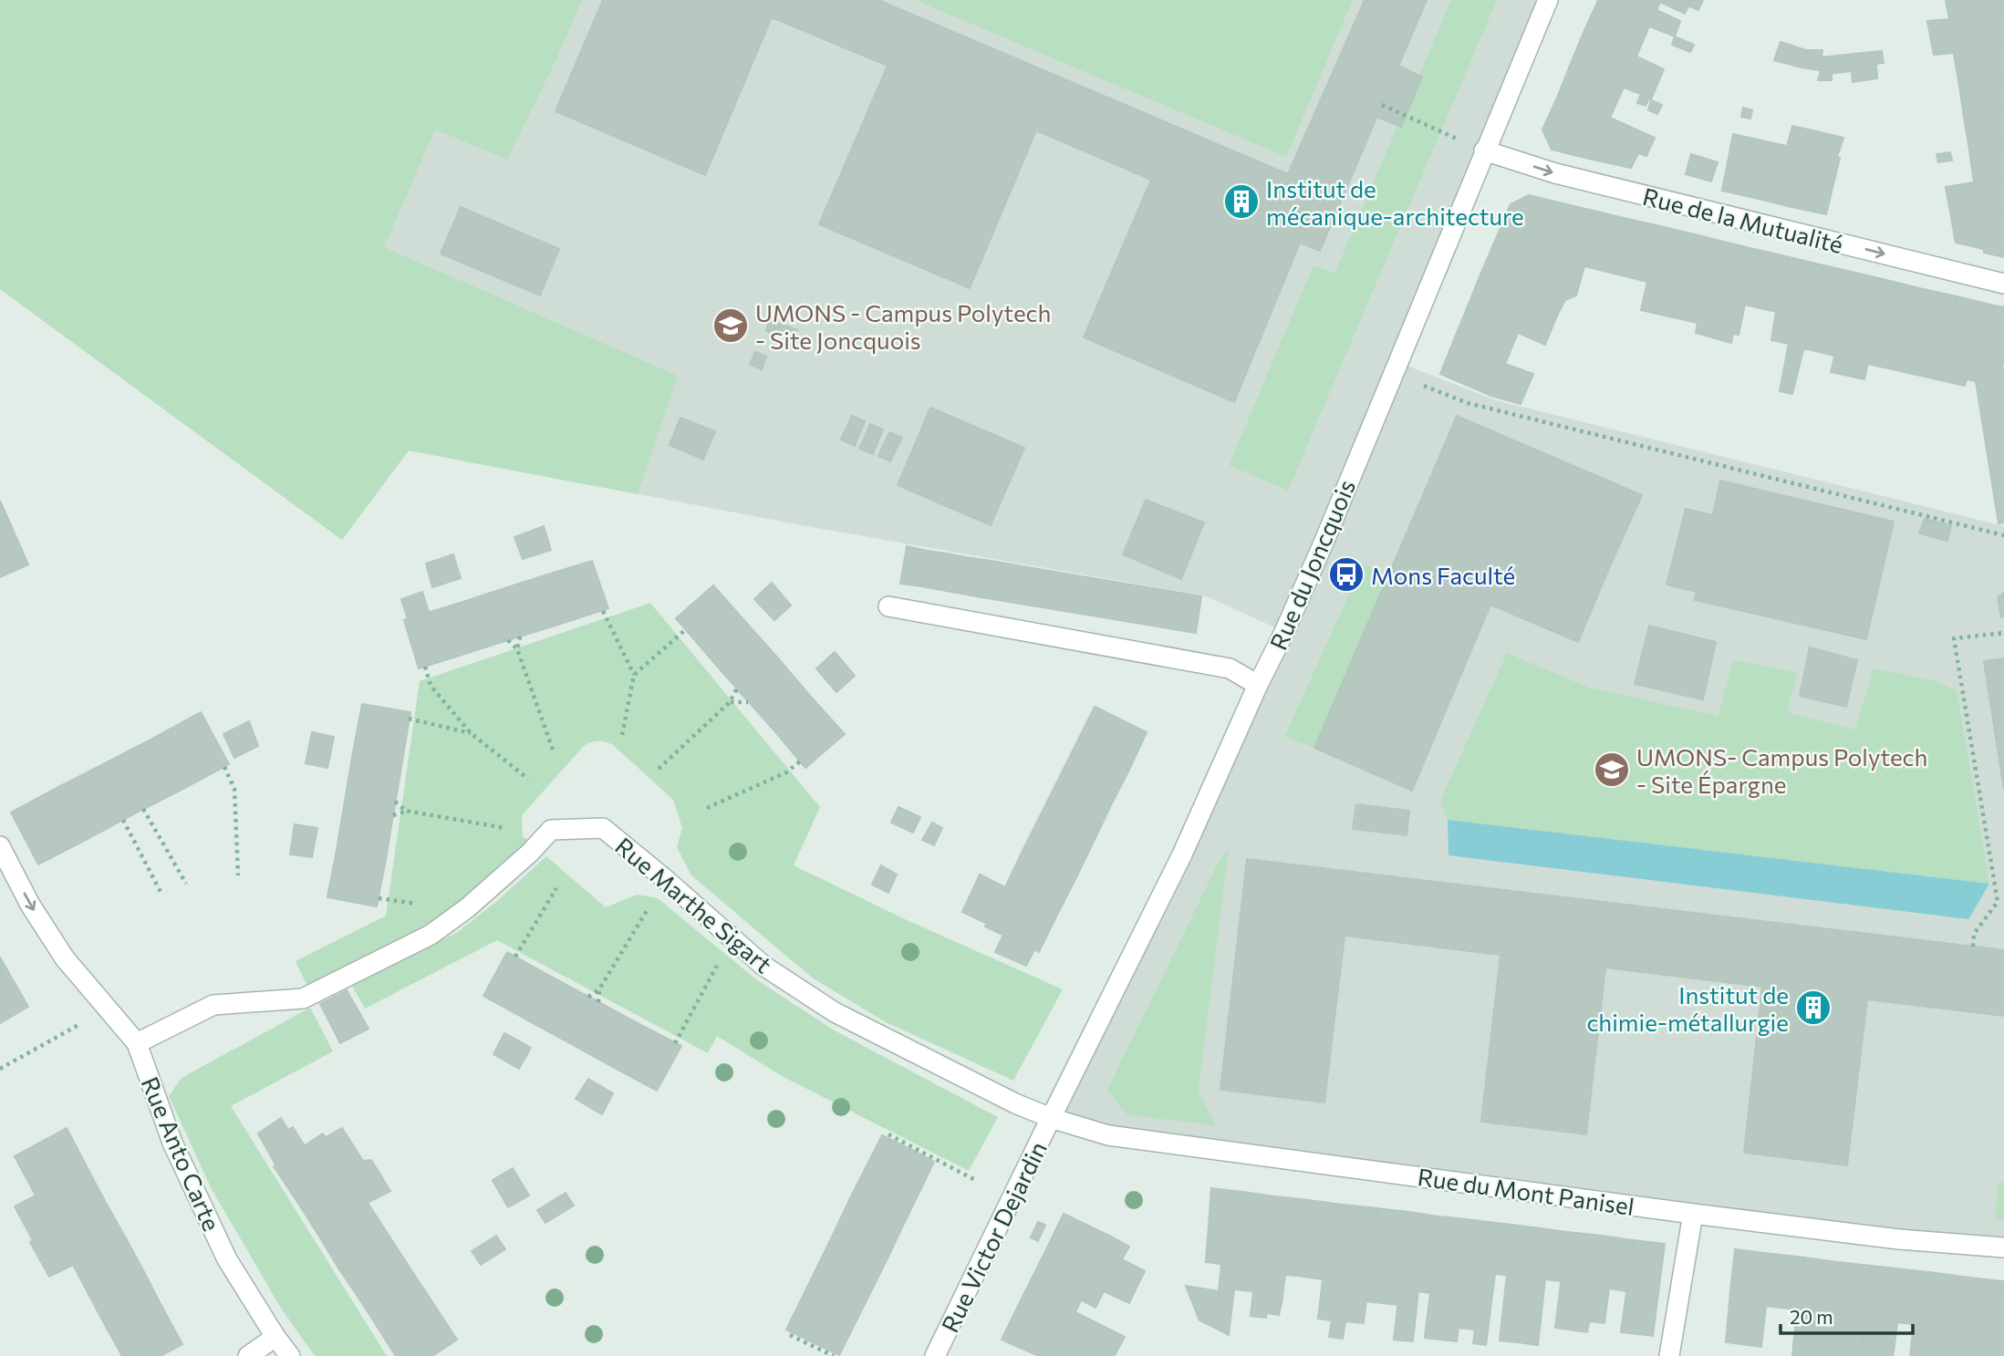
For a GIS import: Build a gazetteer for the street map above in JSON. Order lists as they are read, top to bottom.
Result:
{
  "streets": {
    "street": [
      "Rue de la Mutualité",
      "Rue du Joncquois",
      "Rue Marthe Sigart",
      "Rue Anto Carte",
      "Rue du Mont Panisel",
      "Rue Victor Dejardin"
    ]
  },
  "crossings": [
    ["Rue de la Mutualité", "Rue du Joncquois"],
    ["Rue du Joncquois", "Rue Marthe Sigart"],
    ["Rue du Joncquois", "Rue du Mont Panisel"],
    ["Rue du Joncquois", "Rue Victor Dejardin"],
    ["Rue Marthe Sigart", "Rue Anto Carte"],
    ["Rue Marthe Sigart", "Rue du Mont Panisel"],
    ["Rue Marthe Sigart", "Rue Victor Dejardin"],
    ["Rue du Mont Panisel", "Rue Victor Dejardin"]
  ],
  "one_way": ["Rue de la Mutualité"],
  "places": {
    "building": ["Institut de mécanique-architecture", "Institut de chimie-métallurgie"],
    "school or university": ["UMONS - Campus Polytech - Site Joncquois", "UMONS- Campus Polytech - Site Épargne"],
    "bus stop": ["Mons Faculté"]
  },
  "scale_bar": "20 m"
}
